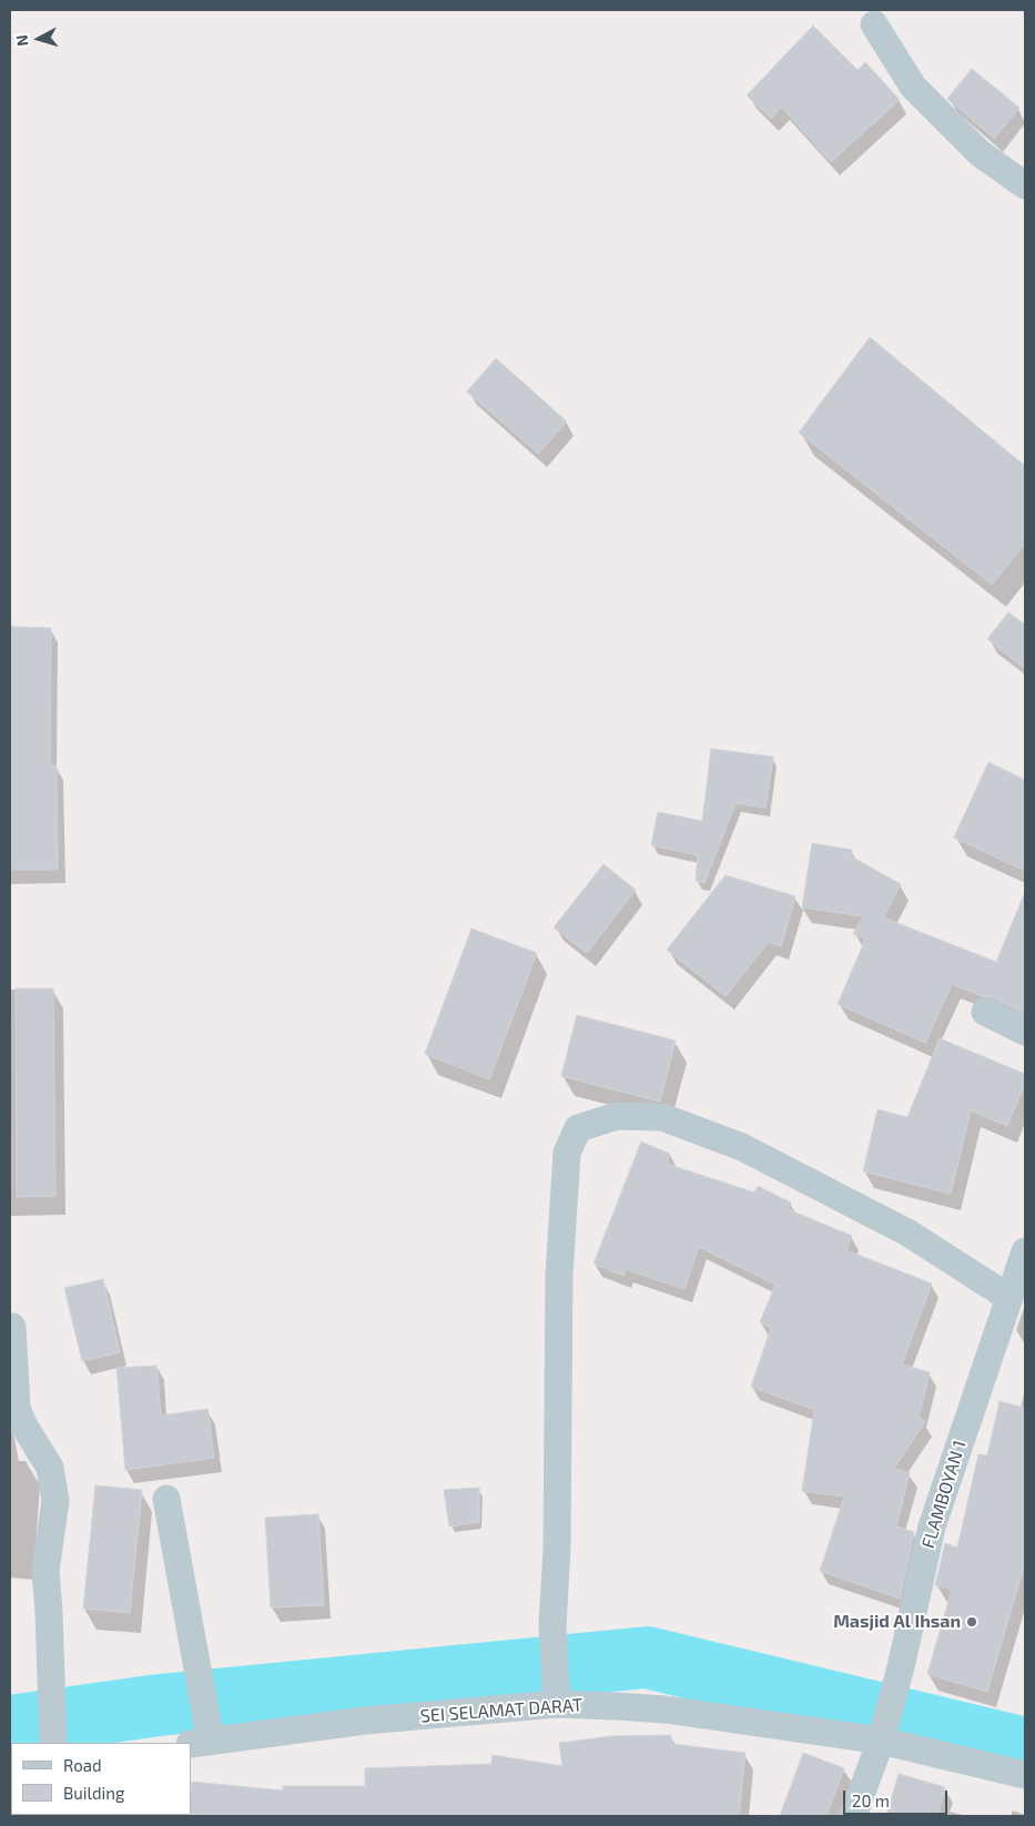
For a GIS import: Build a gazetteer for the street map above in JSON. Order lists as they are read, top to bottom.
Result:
{
  "streets": {
    "street": ["FLAMBOYAN 1", "SEI SELAMAT DARAT"]
  },
  "crossings": [
    ["FLAMBOYAN 1", "SEI SELAMAT DARAT"]
  ],
  "places": ["Masjid Al Ihsan"],
  "legend": ["Road", "Building"],
  "scale_bar": "20 m",
  "north": "left"
}
